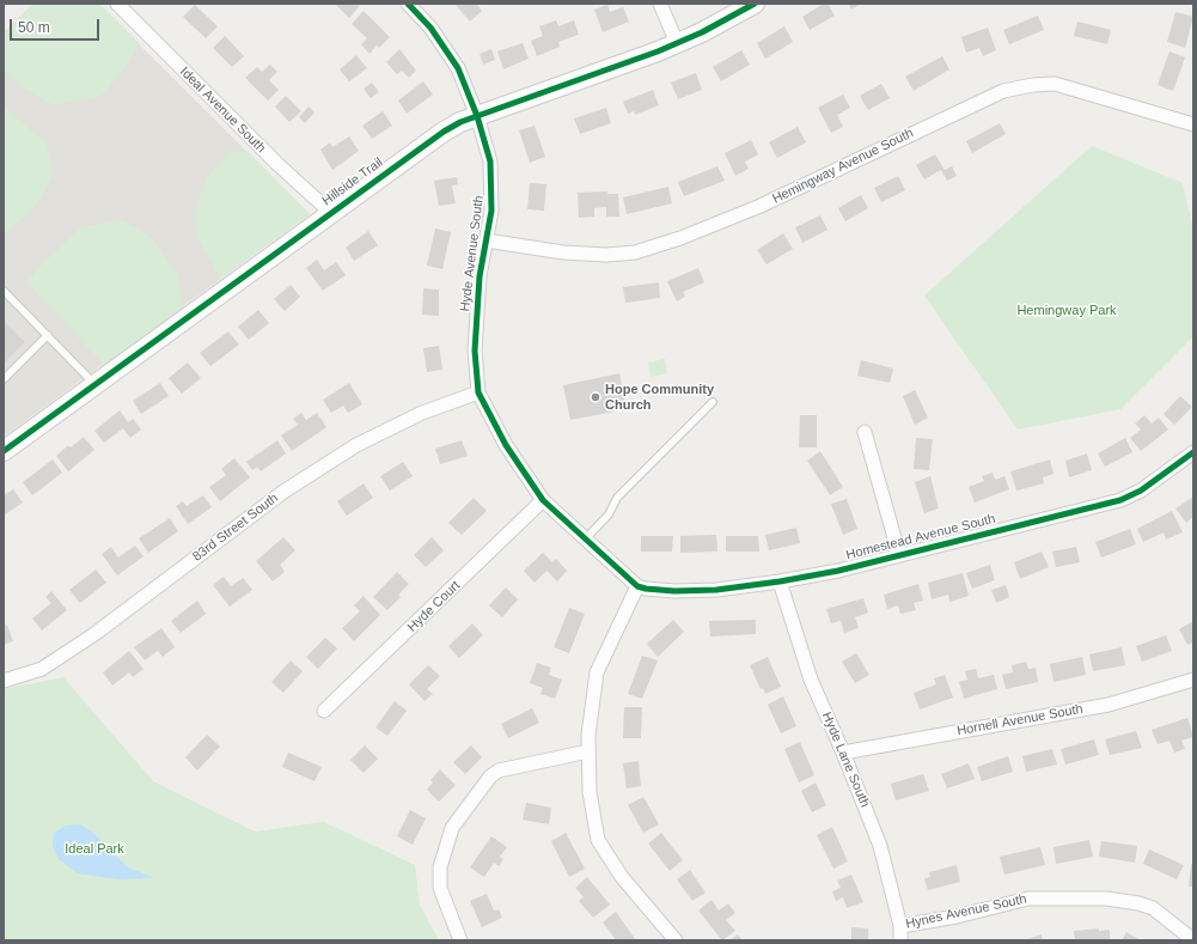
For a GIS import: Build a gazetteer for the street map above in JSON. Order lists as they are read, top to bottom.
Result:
{
  "streets": {
    "street": [
      "Ideal Avenue South",
      "Hemingway Avenue South",
      "Hillside Trail",
      "Hyde Avenue South",
      "83rd Street South",
      "Homestead Avenue South",
      "Hyde Court",
      "Hornell Avenue South",
      "Hyde Lane South",
      "Hynes Avenue South"
    ]
  },
  "crossings": [
    ["Ideal Avenue South", "Hillside Trail"],
    ["Hemingway Avenue South", "Hyde Avenue South"],
    ["Hillside Trail", "Hyde Avenue South"],
    ["Hyde Avenue South", "83rd Street South"],
    ["Hyde Avenue South", "Homestead Avenue South"],
    ["Hyde Avenue South", "Hyde Court"],
    ["Homestead Avenue South", "Hyde Lane South"],
    ["Hornell Avenue South", "Hyde Lane South"],
    ["Hyde Lane South", "Hynes Avenue South"]
  ],
  "parks": ["Hemingway Park", "Ideal Park"],
  "places": ["Hope Community Church"],
  "scale_bar": "50 m"
}
